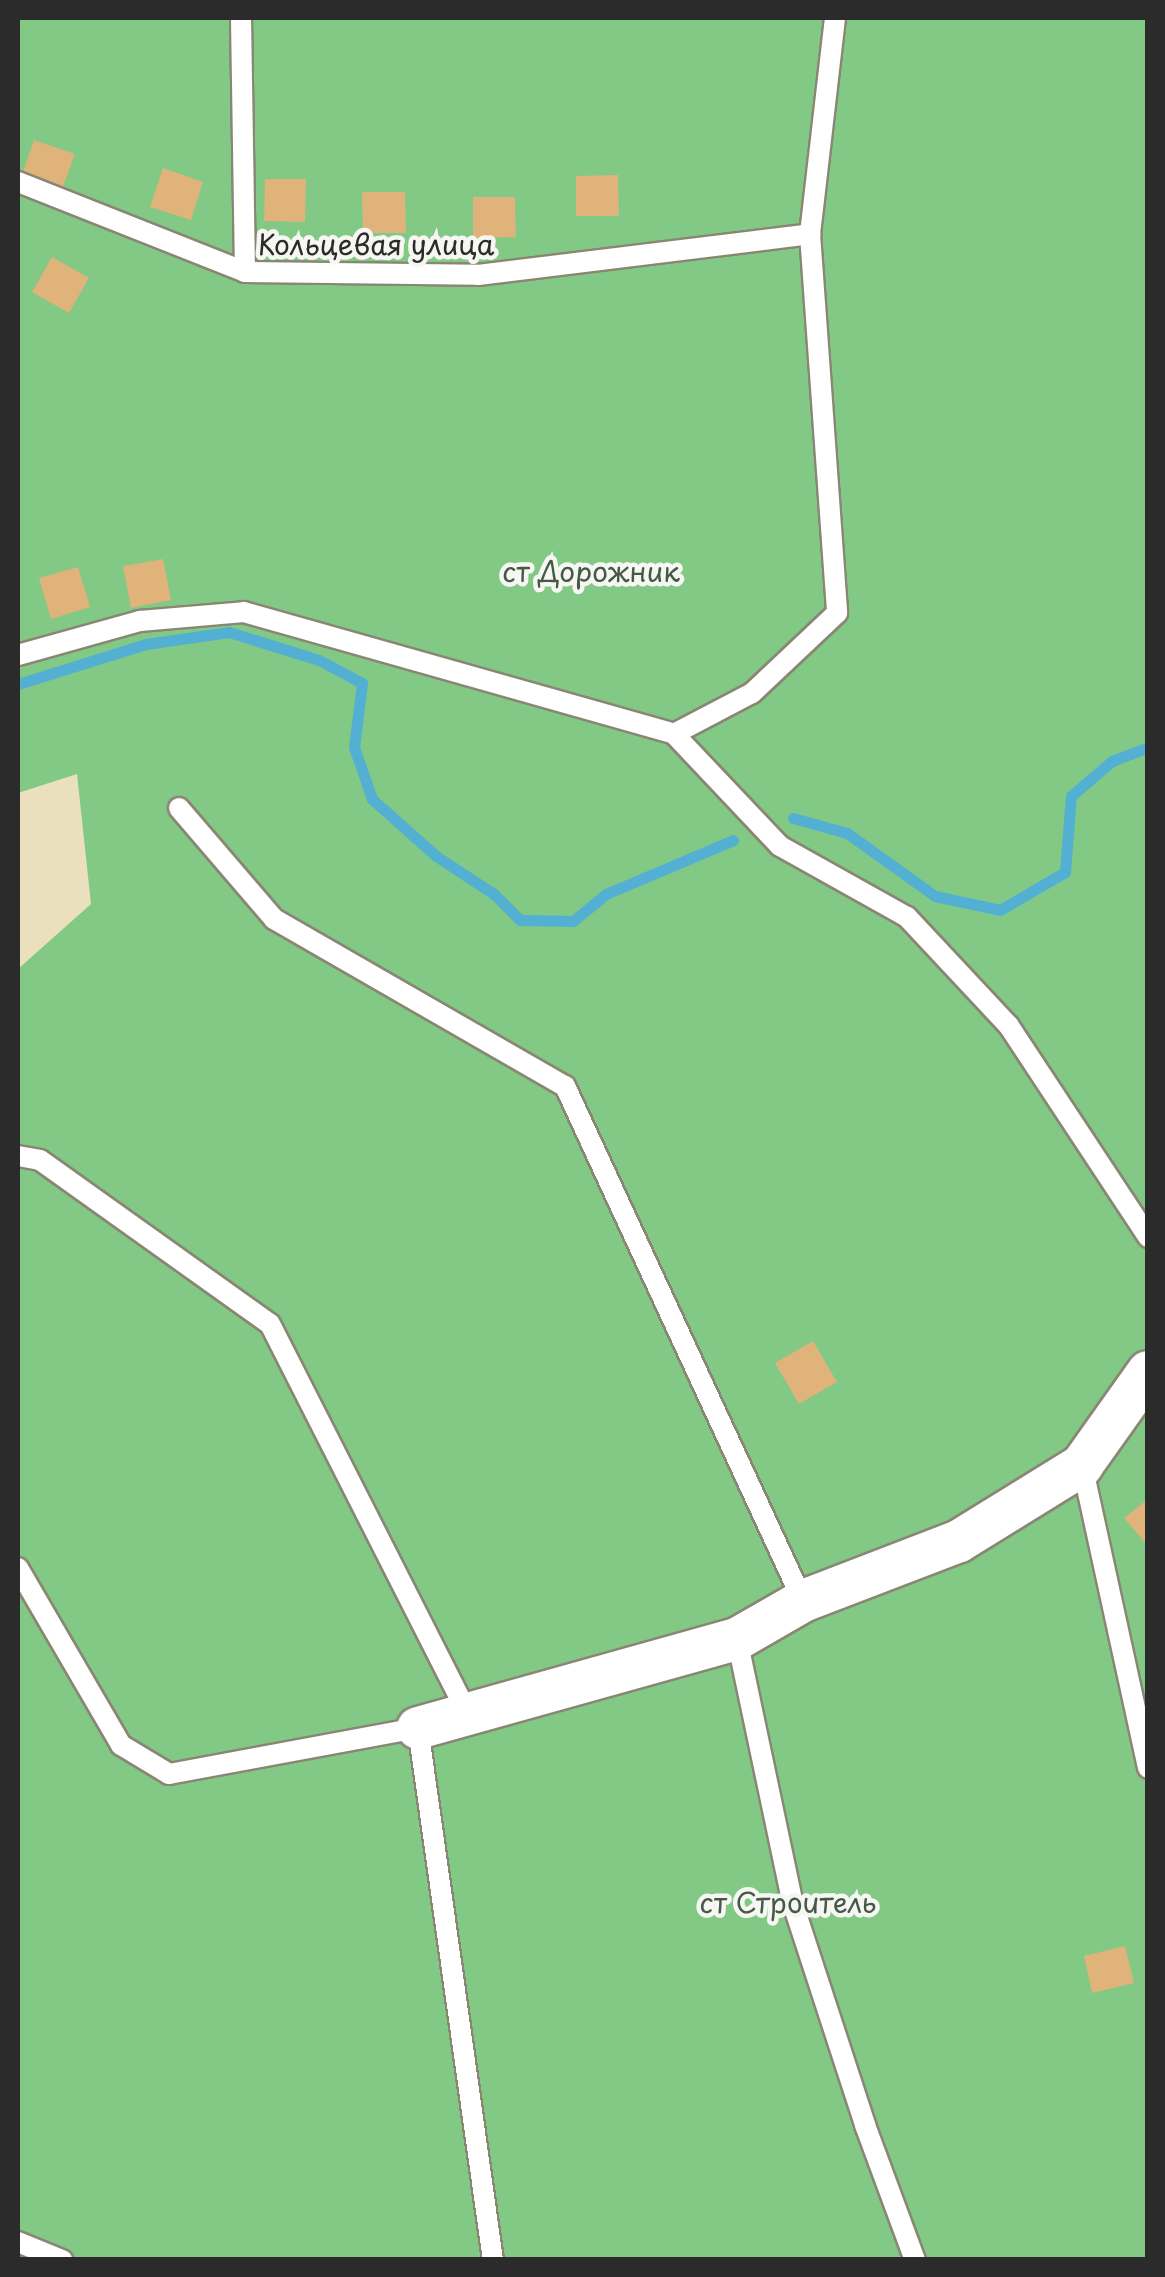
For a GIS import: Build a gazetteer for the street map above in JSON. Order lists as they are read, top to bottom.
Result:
{
  "streets": {
    "lane": ["Кольцевая улица"]
  },
  "parks": ["ст Дорожник", "ст Строитель"]
}
